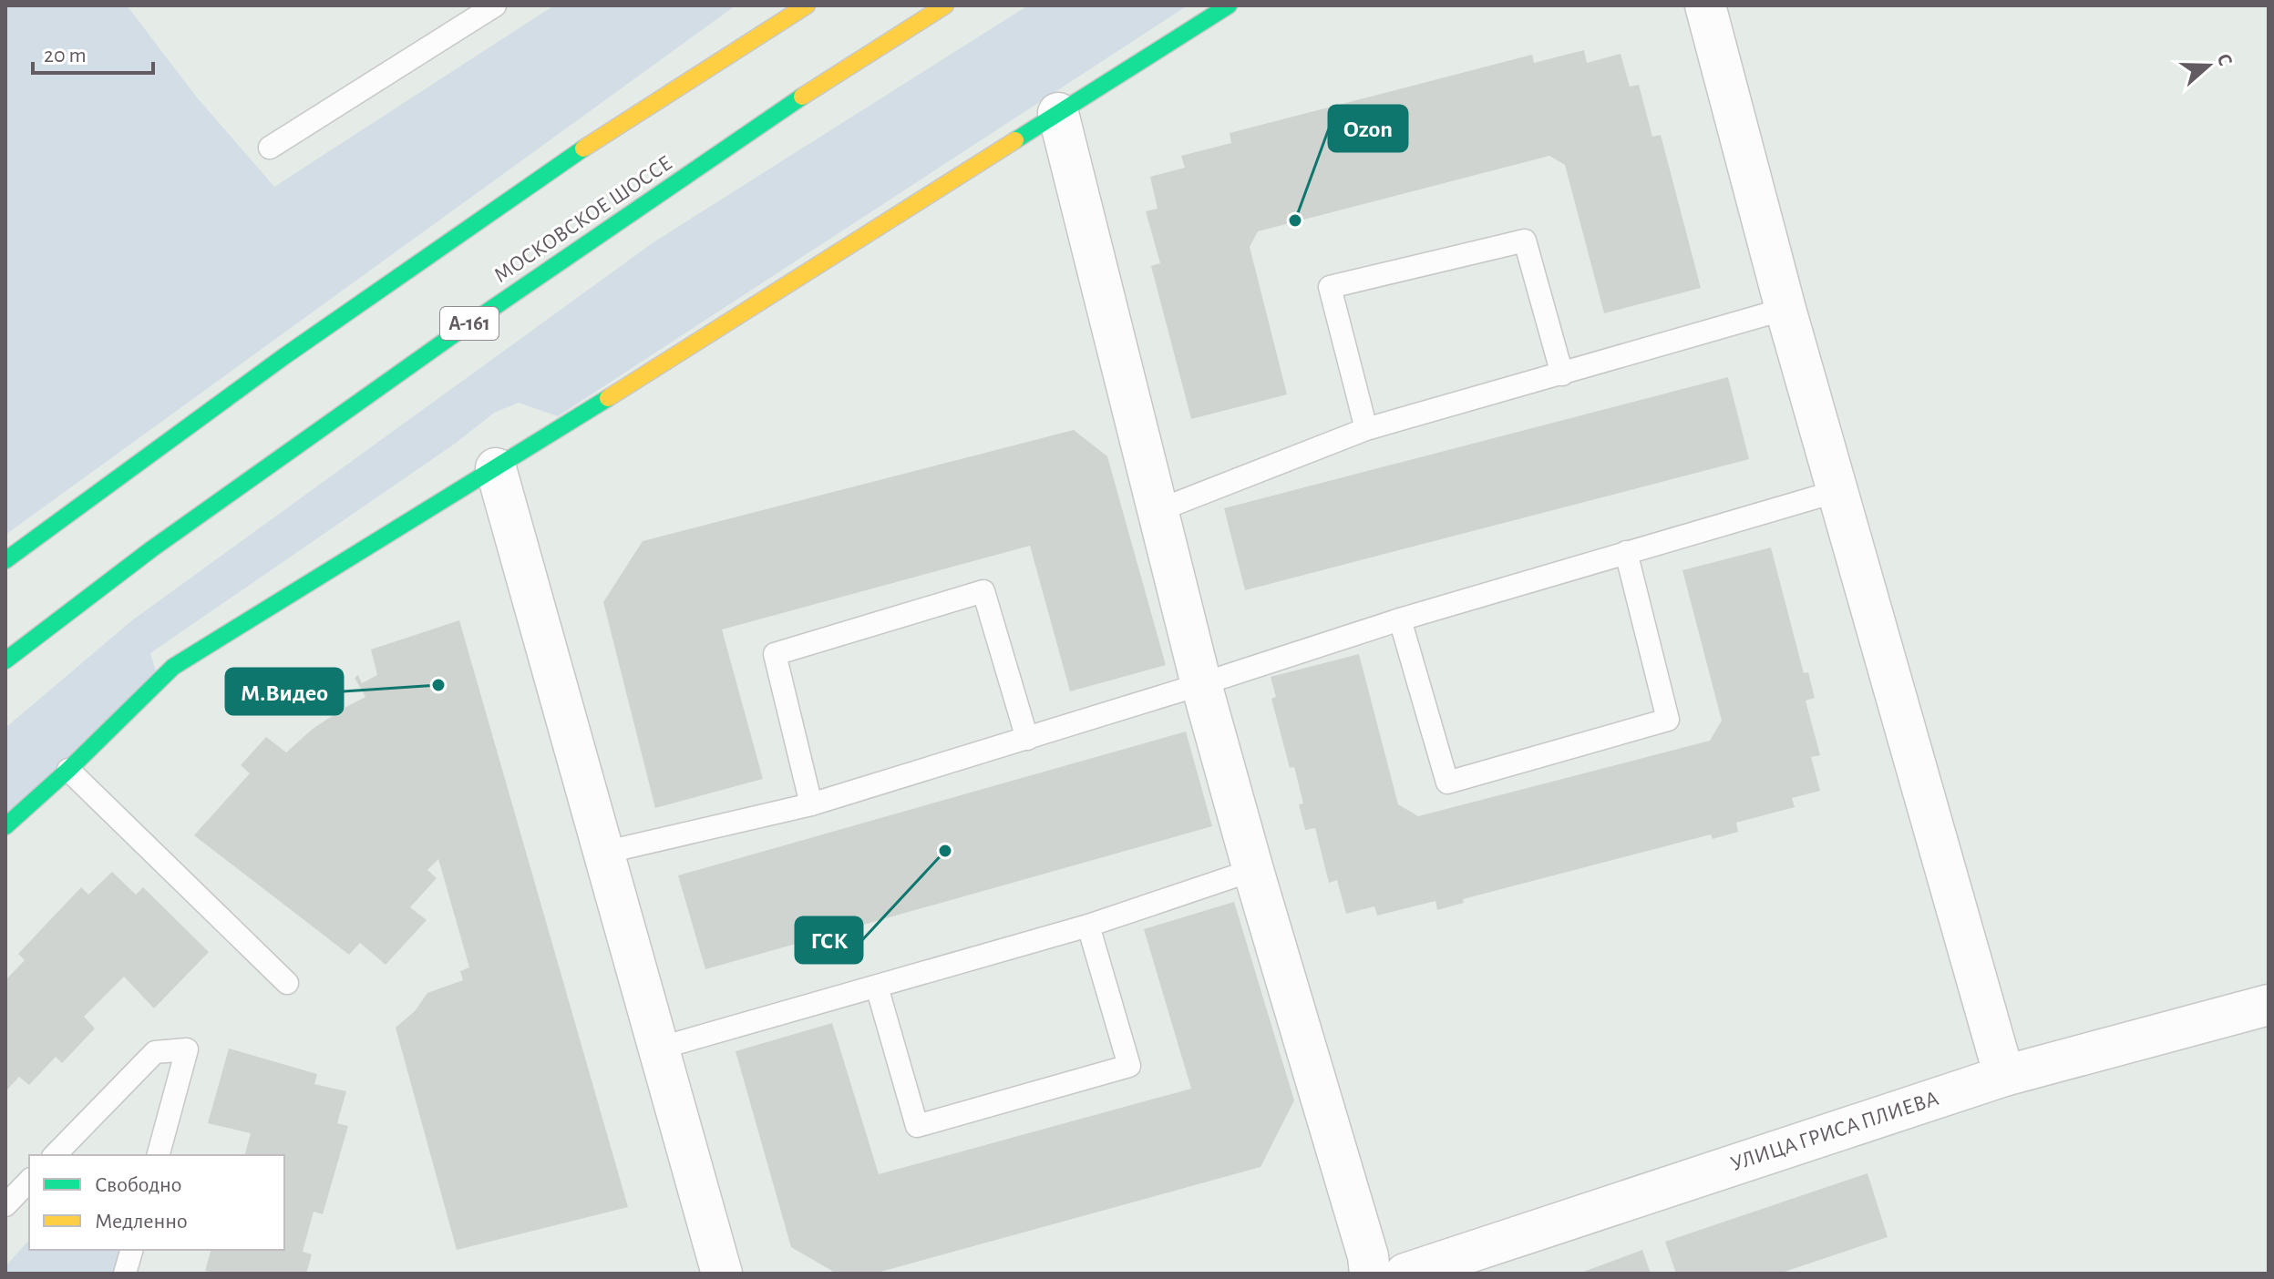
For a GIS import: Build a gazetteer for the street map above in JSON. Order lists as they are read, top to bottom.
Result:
{
  "streets": {
    "main road": ["МОСКОВСКОЕ ШОССЕ", "А-161"],
    "street": ["УЛИЦА ГРИСА ПЛИЕВА"]
  },
  "places": ["Ozon", "М.Видео", "ГСК"],
  "legend": ["Свободно", "Медленно"],
  "scale_bar": "20 m",
  "north": "right"
}
